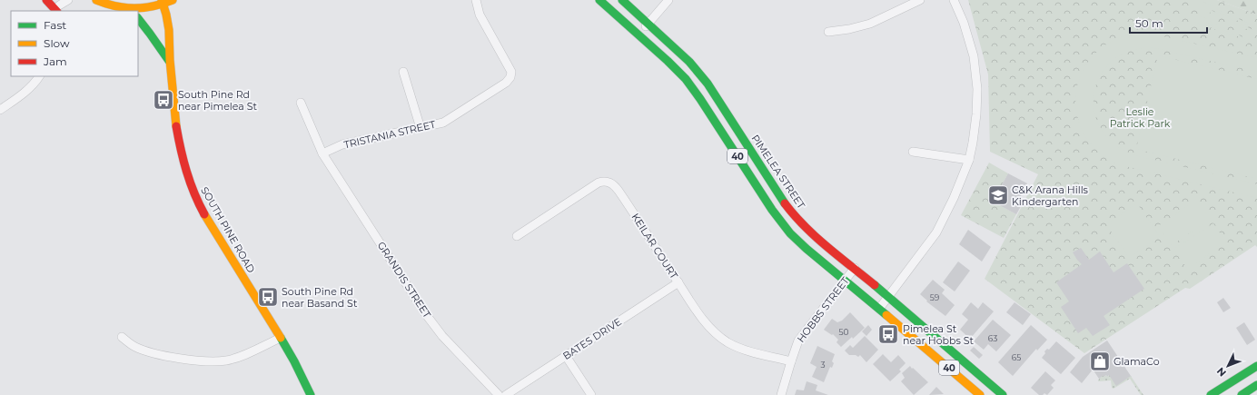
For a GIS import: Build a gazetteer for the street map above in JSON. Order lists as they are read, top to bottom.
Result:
{
  "streets": {
    "main road": ["40", "PIMELEA STREET", "SOUTH PINE ROAD"],
    "street": [
      "TRISTANIA STREET",
      "KEILAR COURT",
      "GRANDIS STREET",
      "HOBBS STREET",
      "BATES DRIVE"
    ]
  },
  "crossings": [
    ["TRISTANIA STREET", "GRANDIS STREET"],
    ["40", "HOBBS STREET"],
    ["PIMELEA STREET", "HOBBS STREET"],
    ["KEILAR COURT", "HOBBS STREET"],
    ["KEILAR COURT", "BATES DRIVE"]
  ],
  "parks": ["Leslie Patrick Park"],
  "places": {
    "bus stop": ["South Pine Rd near Pimelea St", "South Pine Rd near Basand St", "Pimelea St near Hobbs St"],
    "school or university": ["C&K Arana Hills Kindergarten"],
    "shop": ["GlamaCo"]
  },
  "house_numbers": [
    "59",
    "50",
    "63",
    "65",
    "3"
  ],
  "legend": ["Fast", "Slow", "Jam"],
  "scale_bar": "50 m",
  "north": "bottom left"
}
